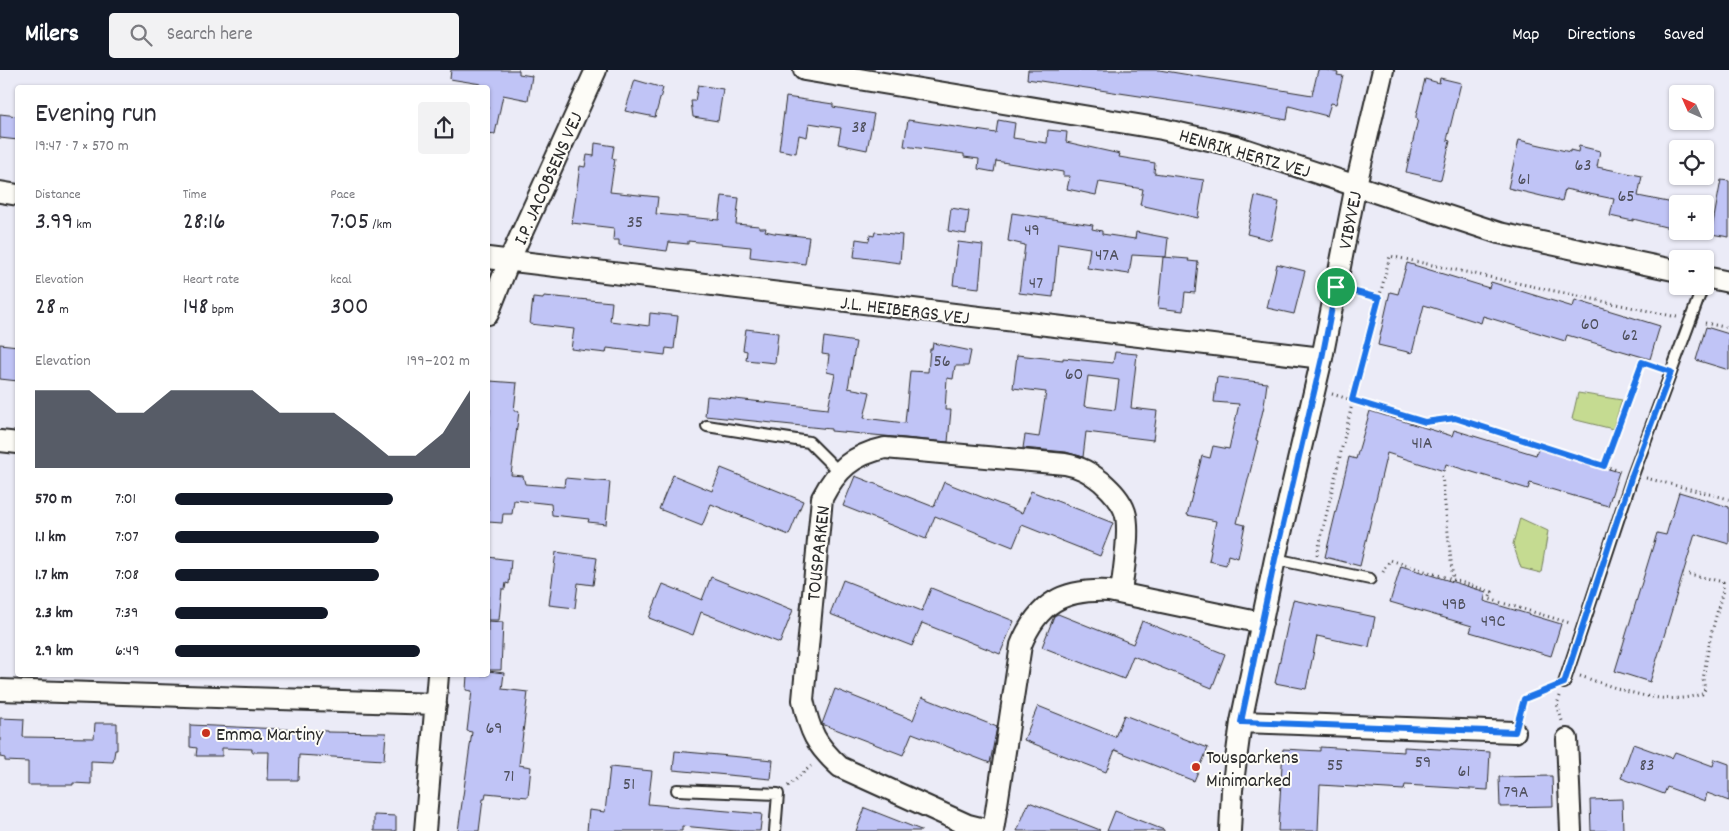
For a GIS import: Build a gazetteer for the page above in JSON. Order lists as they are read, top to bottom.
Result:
{
  "streets": {
    "street": [
      "HENRIK HERTZ VEJ",
      "I.P. JACOBSENS VEJ",
      "VIBYVEJ",
      "J.L. HEIBERGS VEJ",
      "TOUSPARKEN"
    ]
  },
  "crossings": [
    ["HENRIK HERTZ VEJ", "VIBYVEJ"],
    ["I.P. JACOBSENS VEJ", "J.L. HEIBERGS VEJ"],
    ["VIBYVEJ", "J.L. HEIBERGS VEJ"],
    ["VIBYVEJ", "TOUSPARKEN"]
  ],
  "places": ["Emma Martiny", "Tousparkens Minimarked"],
  "house_numbers": [
    "38",
    "63",
    "61",
    "65",
    "35",
    "49",
    "47A",
    "47",
    "60",
    "62",
    "56",
    "60",
    "41A",
    "49B",
    "49C",
    "69",
    "59",
    "55",
    "83",
    "61",
    "71",
    "51",
    "79A"
  ],
  "north": "top left",
  "page": {
    "header": "Milers",
    "search": "Search here",
    "nav": ["Map", "Directions", "Saved"],
    "map_buttons": ["+", "−"],
    "heading": ["Evening run", "19:47 · 7 × 570 m"],
    "stats": [
      ["Distance", "3.99 km"],
      ["Time", "28:16"],
      ["Pace", "7:05 /km"],
      ["Elevation", "28 m"],
      ["Heart rate", "148 bpm"],
      ["kcal", "300"]
    ],
    "chart": ["Elevation", "199–202 m"],
    "list": [
      {
        "name": "570 m",
        "note": "7:01"
      },
      {
        "name": "1.1 km",
        "note": "7:07"
      },
      {
        "name": "1.7 km",
        "note": "7:08"
      },
      {
        "name": "2.3 km",
        "note": "7:39"
      },
      {
        "name": "2.9 km",
        "note": "6:49"
      }
    ]
  }
}
